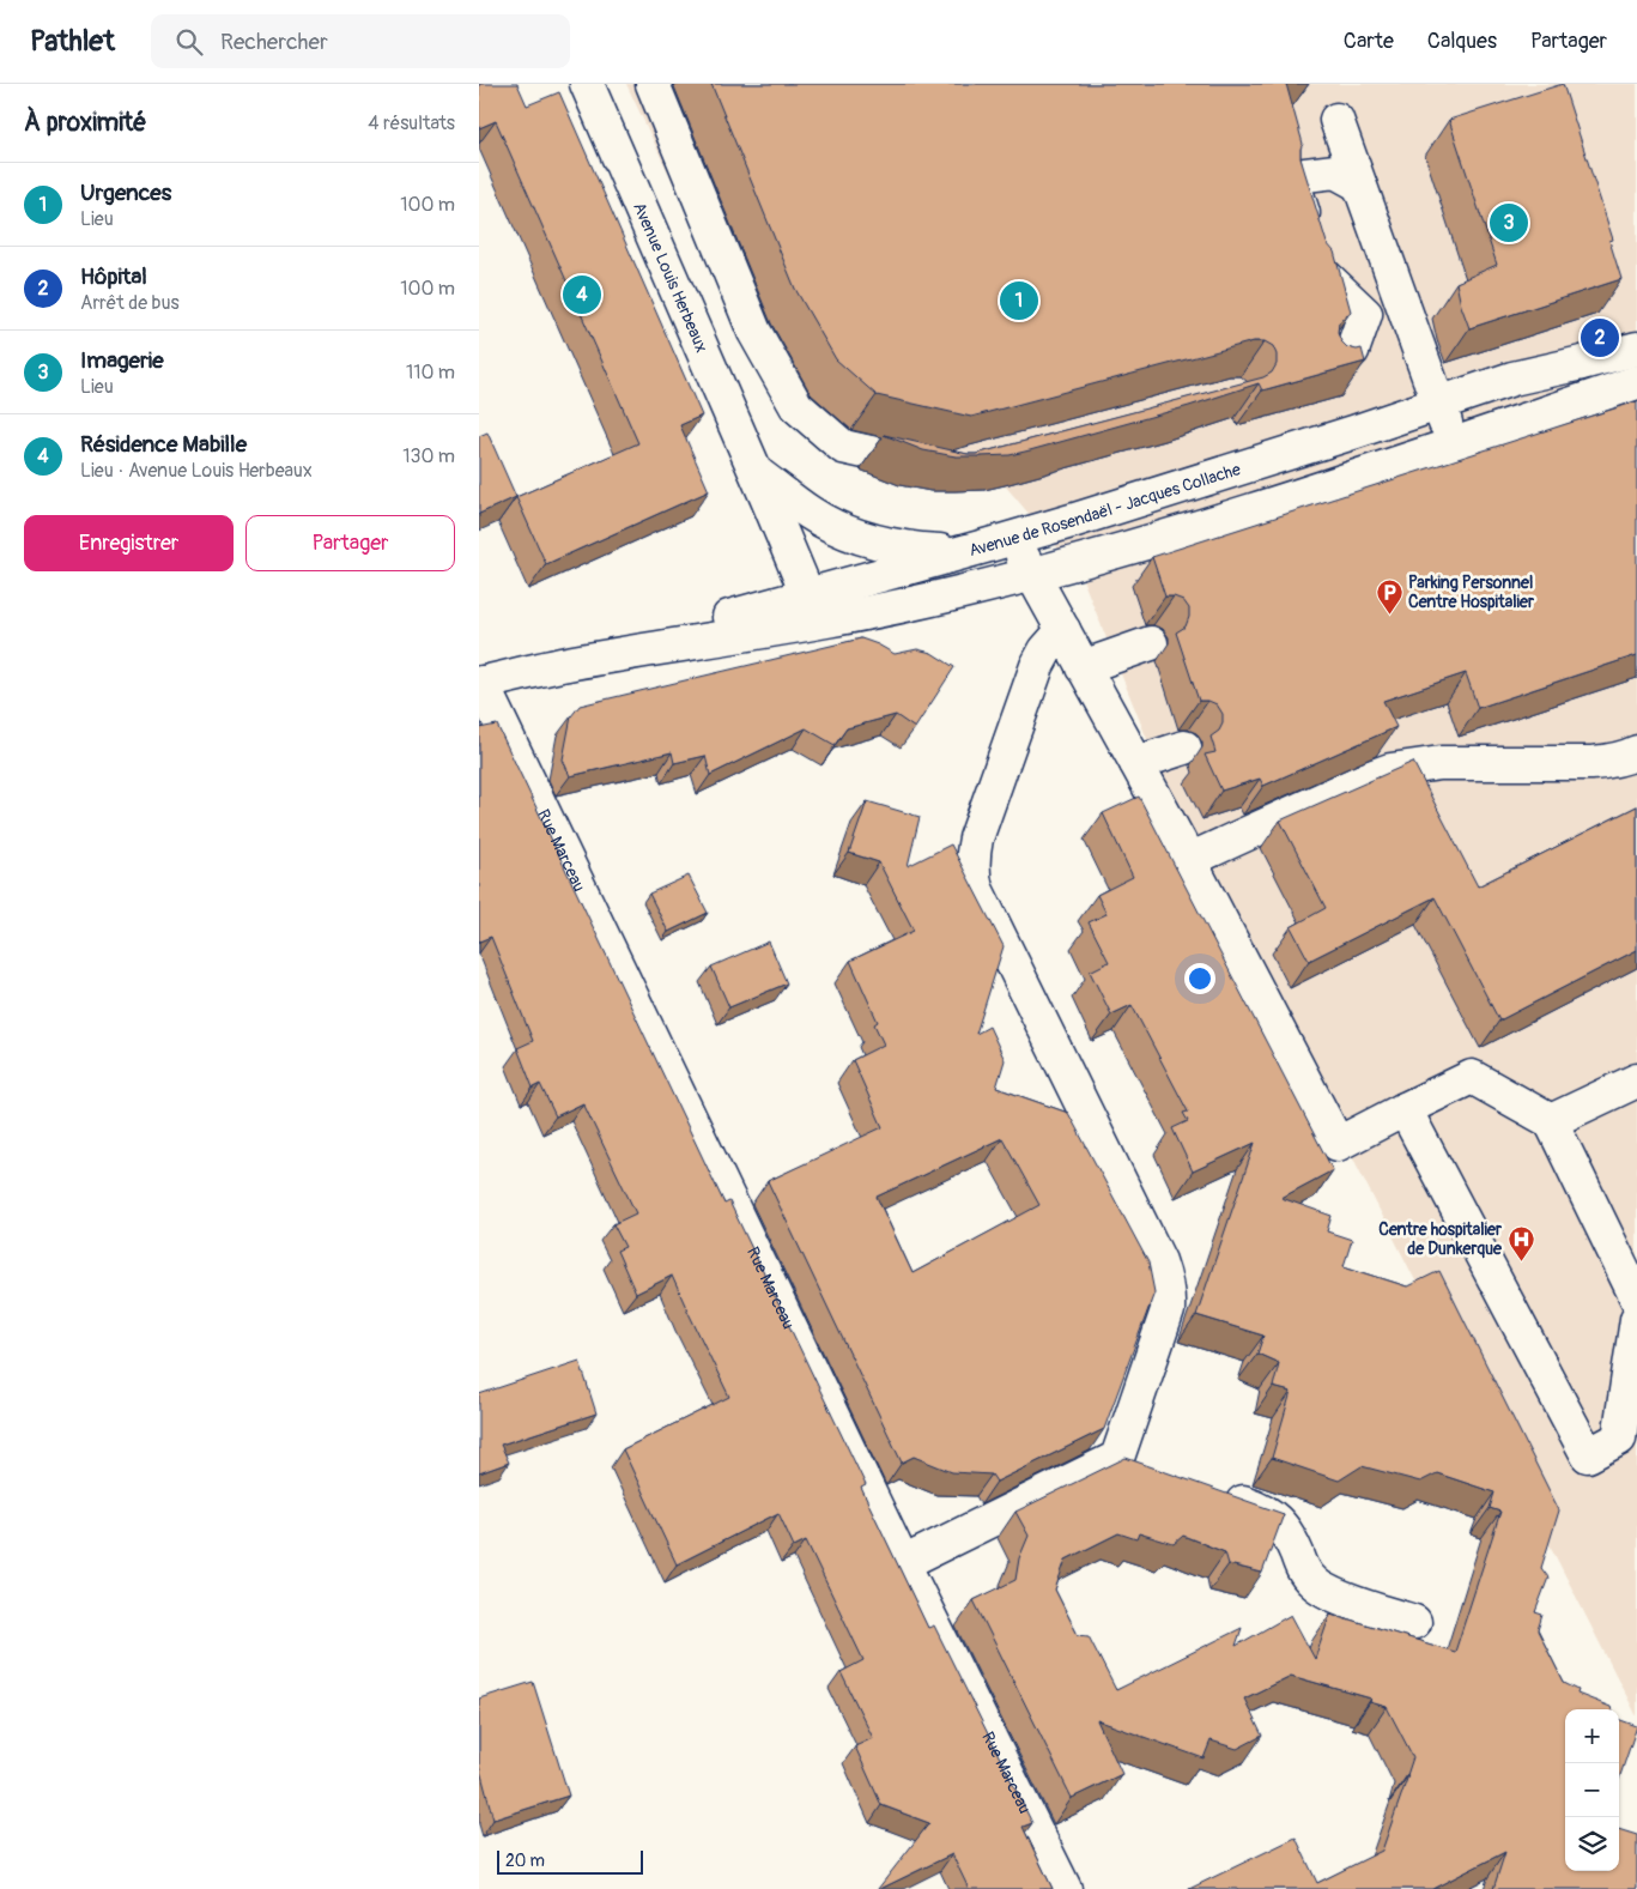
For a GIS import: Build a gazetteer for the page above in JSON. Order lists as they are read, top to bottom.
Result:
{
  "streets": {
    "street": ["Avenue Louis Herbeaux", "Avenue de Rosendaël - Jacques Collache", "Rue Marceau"]
  },
  "crossings": [
    ["Avenue Louis Herbeaux", "Avenue de Rosendaël - Jacques Collache"],
    ["Avenue de Rosendaël - Jacques Collache", "Rue Marceau"]
  ],
  "places": {
    "parking": ["Parking Personnel Centre Hospitalier"],
    "hospital": ["Centre hospitalier de Dunkerque"]
  },
  "scale_bar": "20 m",
  "page": {
    "header": "Pathlet",
    "search": "Rechercher",
    "nav": ["Carte", "Calques", "Partager"],
    "heading": ["À proximité", "4 résultats"],
    "list": [
      {
        "mark": "1",
        "name": "Urgences",
        "note": "Lieu",
        "value": "100 m"
      },
      {
        "mark": "2",
        "name": "Hôpital",
        "note": "Arrêt de bus",
        "value": "100 m"
      },
      {
        "mark": "3",
        "name": "Imagerie",
        "note": "Lieu",
        "value": "110 m"
      },
      {
        "mark": "4",
        "name": "Résidence Mabille",
        "note": "Lieu · Avenue Louis Herbeaux",
        "value": "130 m"
      }
    ],
    "pins": [
      "3",
      "4",
      "1",
      "2"
    ],
    "buttons": ["Enregistrer", "Partager"],
    "map_buttons": ["+", "−"],
    "scale": "20 m"
  }
}
